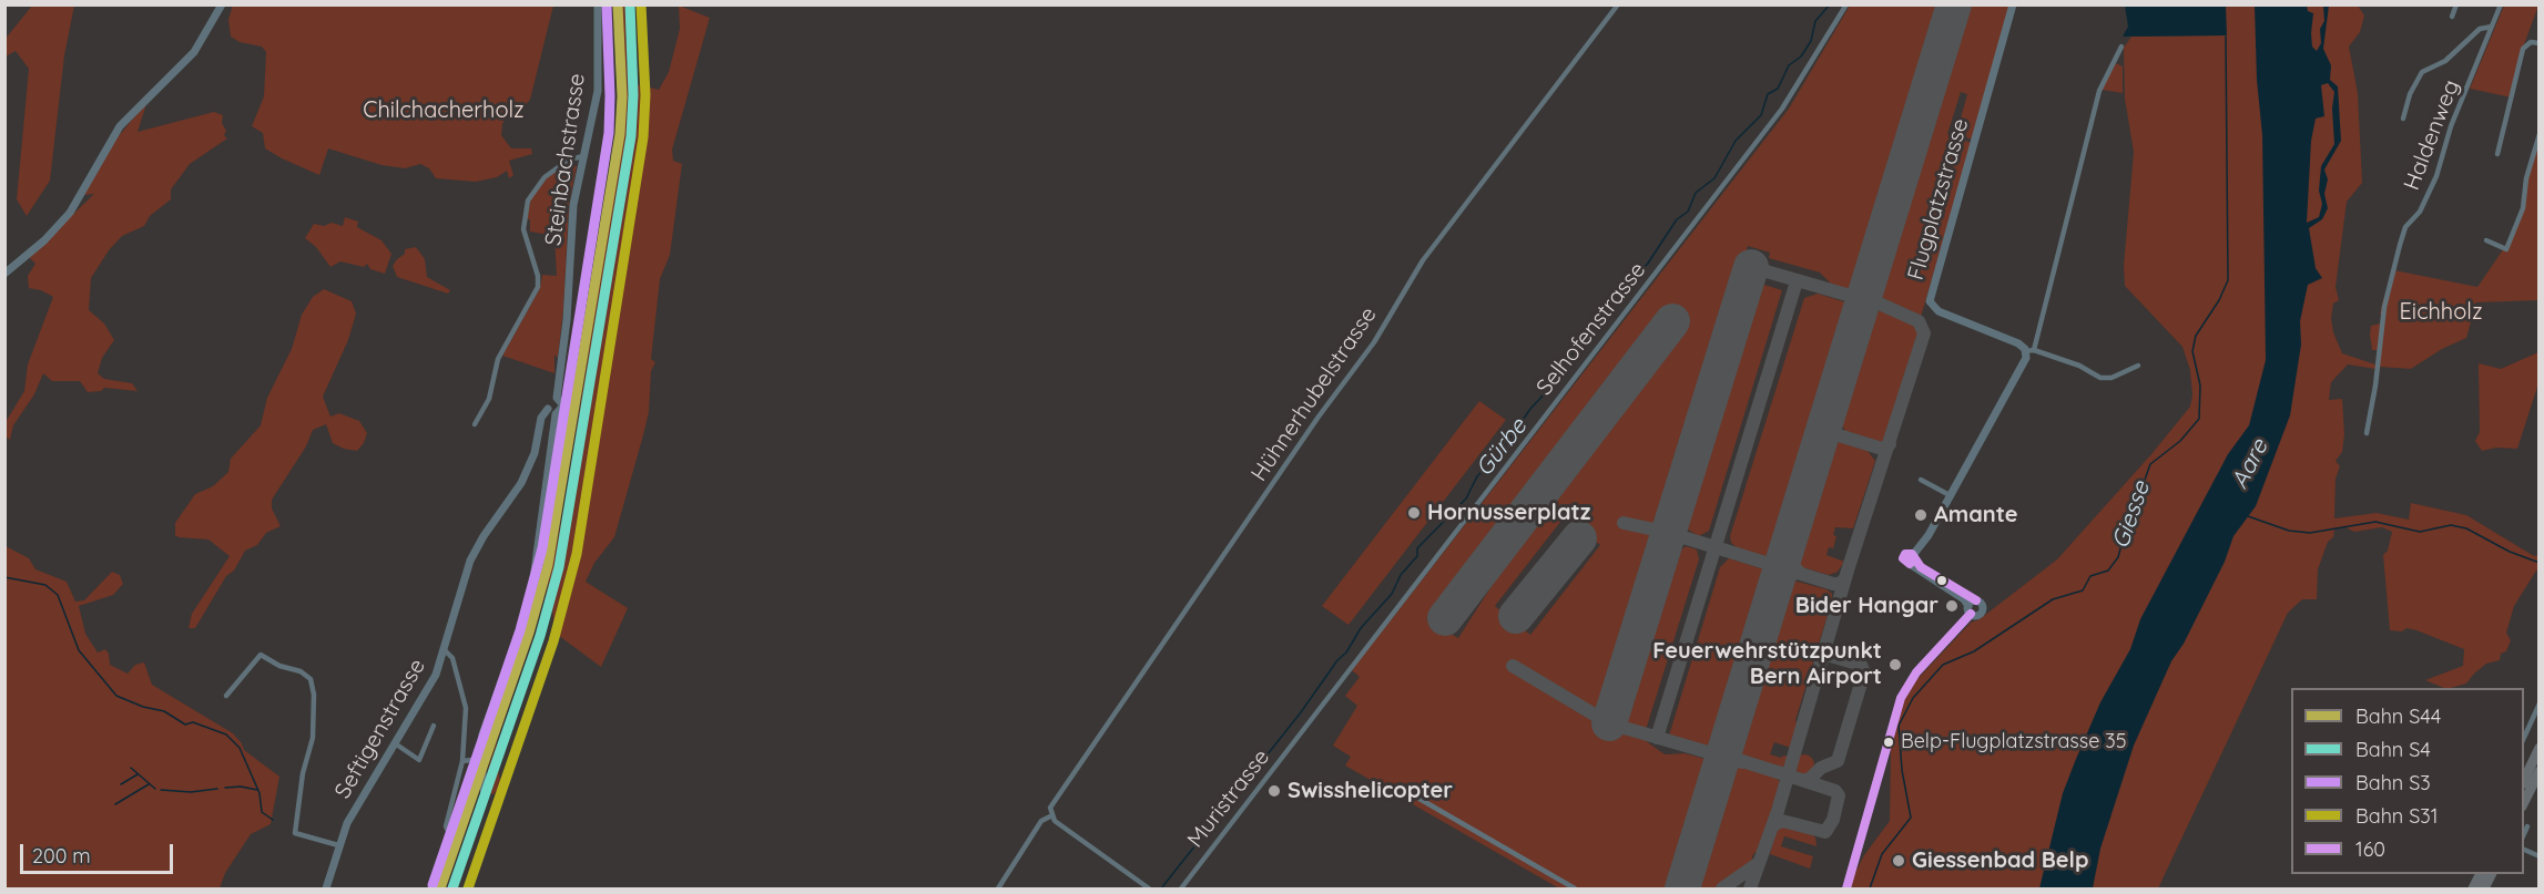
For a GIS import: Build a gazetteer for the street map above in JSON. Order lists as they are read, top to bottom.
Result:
{
  "streets": {
    "street": [
      "Haldenweg",
      "Steinbachstrasse",
      "Flugplatzstrasse",
      "Selhofenstrasse",
      "Hühnerhubelstrasse",
      "Seftigenstrasse",
      "Muristrasse"
    ]
  },
  "crossings": [
    ["Selhofenstrasse", "Muristrasse"]
  ],
  "water": ["Gürbe", "Aare", "Giesse"],
  "parks": ["Chilchacherholz", "Eichholz"],
  "places": [
    "Hornusserplatz",
    "Amante",
    "Bider Hangar",
    "Feuerwehrstützpunkt Bern Airport",
    "Belp-Flugplatzstrasse 35",
    "Swisshelicopter",
    "Giessenbad Belp"
  ],
  "lines": [
    "rail line S44",
    "rail line S4",
    "rail line S31",
    "rail line S3",
    "transit line 160"
  ],
  "legend": [
    "Bahn S44",
    "Bahn S4",
    "Bahn S3",
    "Bahn S31",
    "160"
  ],
  "scale_bar": "200 m"
}
